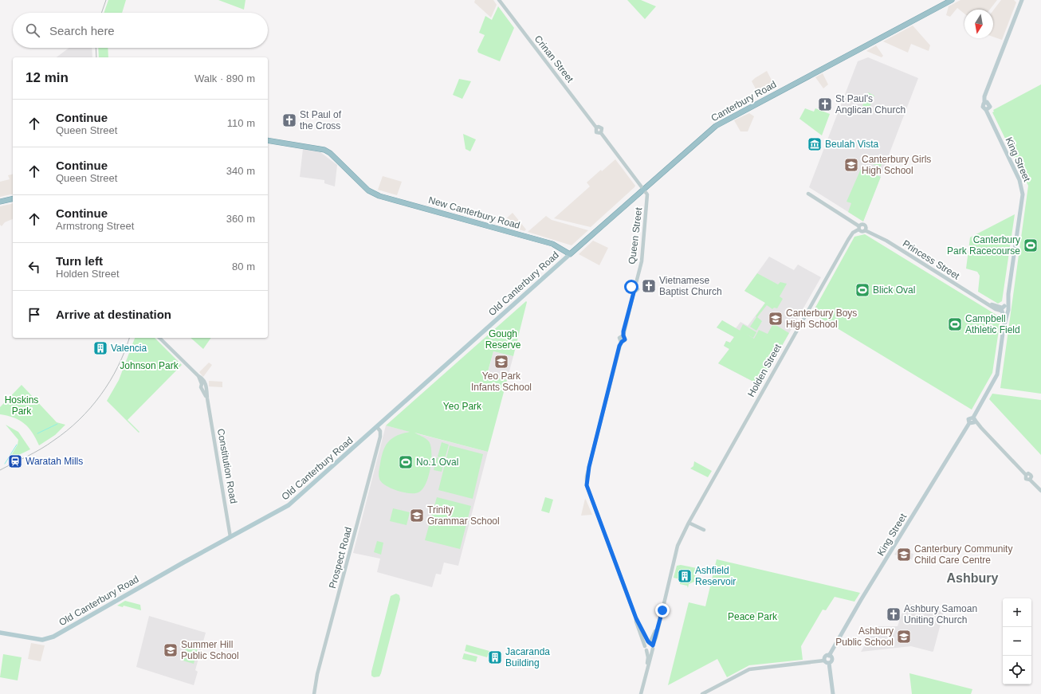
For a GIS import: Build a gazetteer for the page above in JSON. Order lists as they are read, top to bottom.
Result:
{
  "streets": {
    "highway": ["Canterbury Road", "New Canterbury Road"],
    "main road": ["King Street", "Old Canterbury Road"],
    "street": [
      "Crinan Street",
      "Queen Street",
      "Princess Street",
      "Holden Street",
      "Constitution Road",
      "Prospect Road"
    ]
  },
  "crossings": [
    ["Crinan Street", "Canterbury Road"],
    ["Crinan Street", "Queen Street"],
    ["Canterbury Road", "New Canterbury Road"],
    ["Canterbury Road", "Queen Street"],
    ["Canterbury Road", "Old Canterbury Road"],
    ["King Street", "Princess Street"],
    ["New Canterbury Road", "Old Canterbury Road"],
    ["Queen Street", "Holden Street"],
    ["Princess Street", "Holden Street"],
    ["Old Canterbury Road", "Constitution Road"],
    ["Old Canterbury Road", "Prospect Road"]
  ],
  "districts": ["Ashbury"],
  "parks": [
    "Gough Reserve",
    "Johnson Park",
    "Hoskins Park",
    "Yeo Park",
    "Peace Park"
  ],
  "places": {
    "church": [
      "St Paul's Anglican Church",
      "St Paul of the Cross",
      "Vietnamese Baptist Church",
      "Ashbury Samoan Uniting Church"
    ],
    "museum": ["Beulah Vista"],
    "school or university": [
      "Canterbury Girls High School",
      "Canterbury Boys High School",
      "Yeo Park Infants School",
      "Trinity Grammar School",
      "Canterbury Community Child Care Centre",
      "Ashbury Public School",
      "Summer Hill Public School"
    ],
    "sports": [
      "Canterbury Park Racecourse",
      "Blick Oval",
      "Campbell Athletic Field",
      "No.1 Oval"
    ],
    "building": ["Valencia", "Ashfield Reservoir", "Jacaranda Building"],
    "station": ["Waratah Mills"]
  },
  "north": "bottom",
  "page": {
    "search": "Search here",
    "heading": ["12 min", "Walk · 890 m"],
    "list": [
      ["Continue", "Queen Street", "110 m"],
      ["Continue", "Queen Street", "340 m"],
      ["Continue", "Armstrong Street", "360 m"],
      ["Turn left", "Holden Street", "80 m"],
      "Arrive at destination"
    ],
    "map_buttons": ["+", "−"]
  }
}
